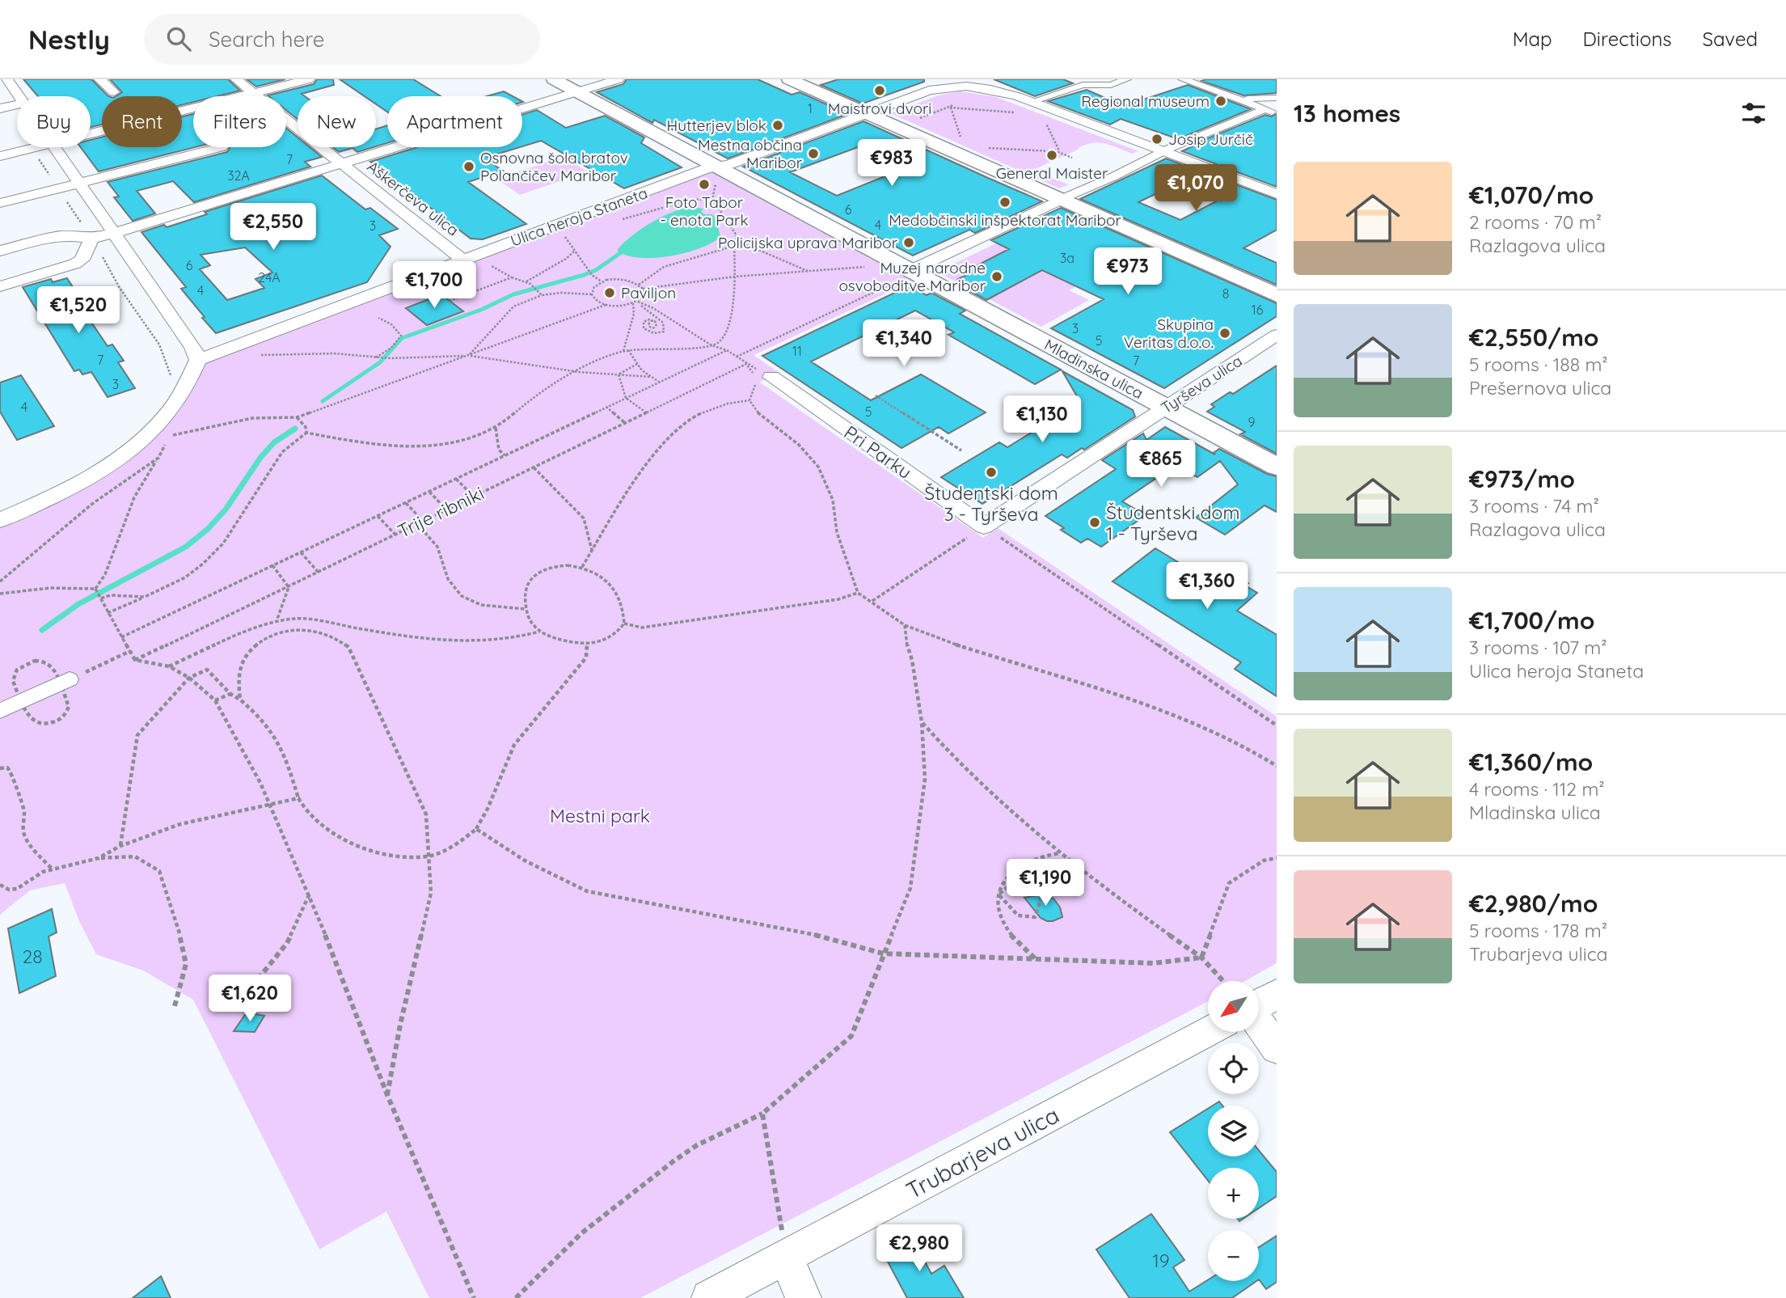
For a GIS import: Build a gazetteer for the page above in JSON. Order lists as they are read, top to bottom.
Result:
{
  "streets": {
    "street": [
      "Aškerčeva ulica",
      "Ulica heroja Staneta",
      "Mladinska ulica",
      "Tyrševa ulica",
      "Pri Parku",
      "Trubarjeva ulica"
    ],
    "path": ["Trije ribniki"]
  },
  "crossings": [
    ["Aškerčeva ulica", "Ulica heroja Staneta"],
    ["Ulica heroja Staneta", "Mladinska ulica"],
    ["Mladinska ulica", "Tyrševa ulica"],
    ["Tyrševa ulica", "Pri Parku"]
  ],
  "parks": ["Mestni park"],
  "places": [
    "Maistrovi dvori",
    "Regional museum",
    "Hutterjev blok",
    "Josip Jurčič",
    "Mestna občina Maribor",
    "General Maister",
    "Osnovna šola bratov Polančičev Maribor",
    "Foto Tabor - enota Park",
    "Medobčinski inšpektorat Maribor",
    "Policijska uprava Maribor",
    "Muzej narodne osvoboditve Maribor",
    "Paviljon",
    "Skupina Veritas d.o.o.",
    "Študentski dom 3 - Tyrševa",
    "Študentski dom 1 - Tyrševa"
  ],
  "house_numbers": [
    "1",
    "7",
    "32A",
    "6",
    "4",
    "3",
    "3a",
    "6",
    "24A",
    "4",
    "8",
    "16",
    "3",
    "5",
    "11",
    "7",
    "7",
    "3",
    "4",
    "5",
    "9",
    "28",
    "19"
  ],
  "north": "bottom left",
  "page": {
    "header": "Nestly",
    "search": "Search here",
    "nav": ["Map", "Directions", "Saved"],
    "heading": "13 homes",
    "chip": [
      "Buy",
      "Rent",
      "Filters",
      "New",
      "Apartment"
    ],
    "price": [
      "€983",
      "€1,070",
      "€2,550",
      "€973",
      "€1,700",
      "€1,520",
      "€1,340",
      "€1,130",
      "€865",
      "€1,360",
      "€1,190",
      "€1,620",
      "€2,980"
    ],
    "list": [
      {
        "name": "€1,070/mo",
        "note": "2 rooms · 70 m² · Razlagova ulica"
      },
      {
        "name": "€2,550/mo",
        "note": "5 rooms · 188 m² · Prešernova ulica"
      },
      {
        "name": "€973/mo",
        "note": "3 rooms · 74 m² · Razlagova ulica"
      },
      {
        "name": "€1,700/mo",
        "note": "3 rooms · 107 m² · Ulica heroja Staneta"
      },
      {
        "name": "€1,360/mo",
        "note": "4 rooms · 112 m² · Mladinska ulica"
      },
      {
        "name": "€2,980/mo",
        "note": "5 rooms · 178 m² · Trubarjeva ulica"
      }
    ],
    "map_buttons": ["+", "−"]
  }
}
